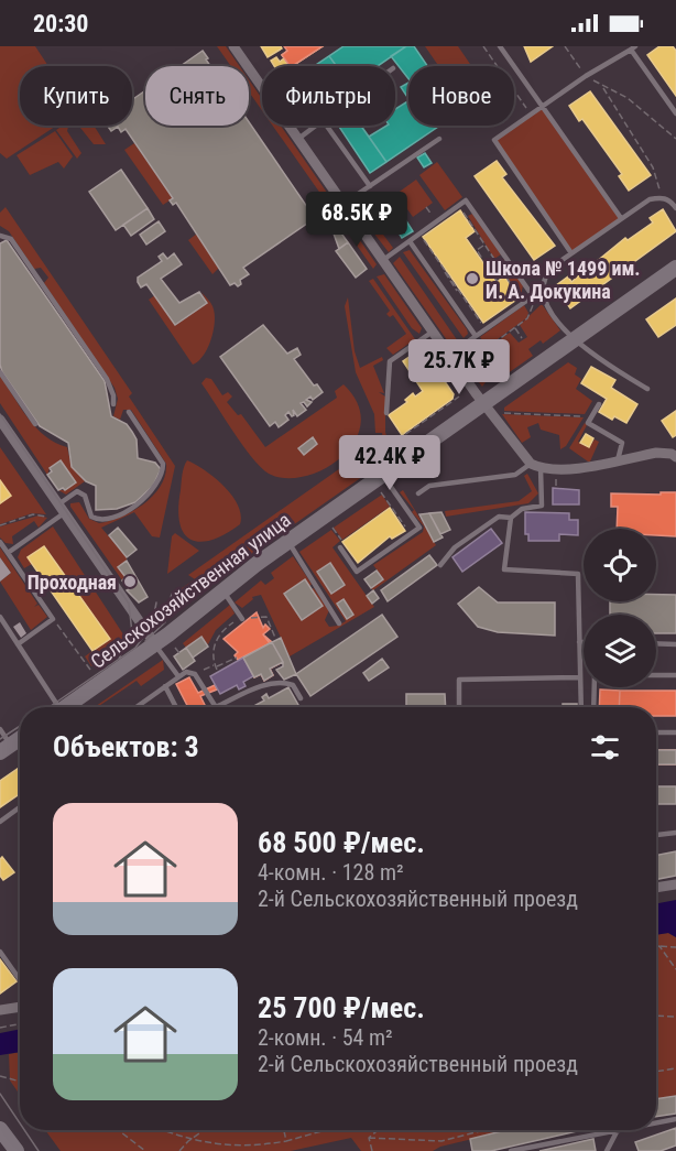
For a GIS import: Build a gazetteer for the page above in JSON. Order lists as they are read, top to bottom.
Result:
{
  "streets": {
    "main road": ["Сельскохозяйственная улица"]
  },
  "places": ["Школа № 1499 им. И. А. Докукина", "Проходная"],
  "page": {
    "status": "20:30",
    "chip": [
      "Купить",
      "Снять",
      "Фильтры",
      "Новое"
    ],
    "price": ["68.5K ₽", "25.7K ₽", "42.4K ₽"],
    "heading": "Объектов: 3",
    "list": [
      {
        "name": "68 500 ₽/мес.",
        "note": "4-комн. · 128 m² · 2-й Сельскохозяйственный проезд"
      },
      {
        "name": "25 700 ₽/мес.",
        "note": "2-комн. · 54 m² · 2-й Сельскохозяйственный проезд"
      }
    ]
  }
}
